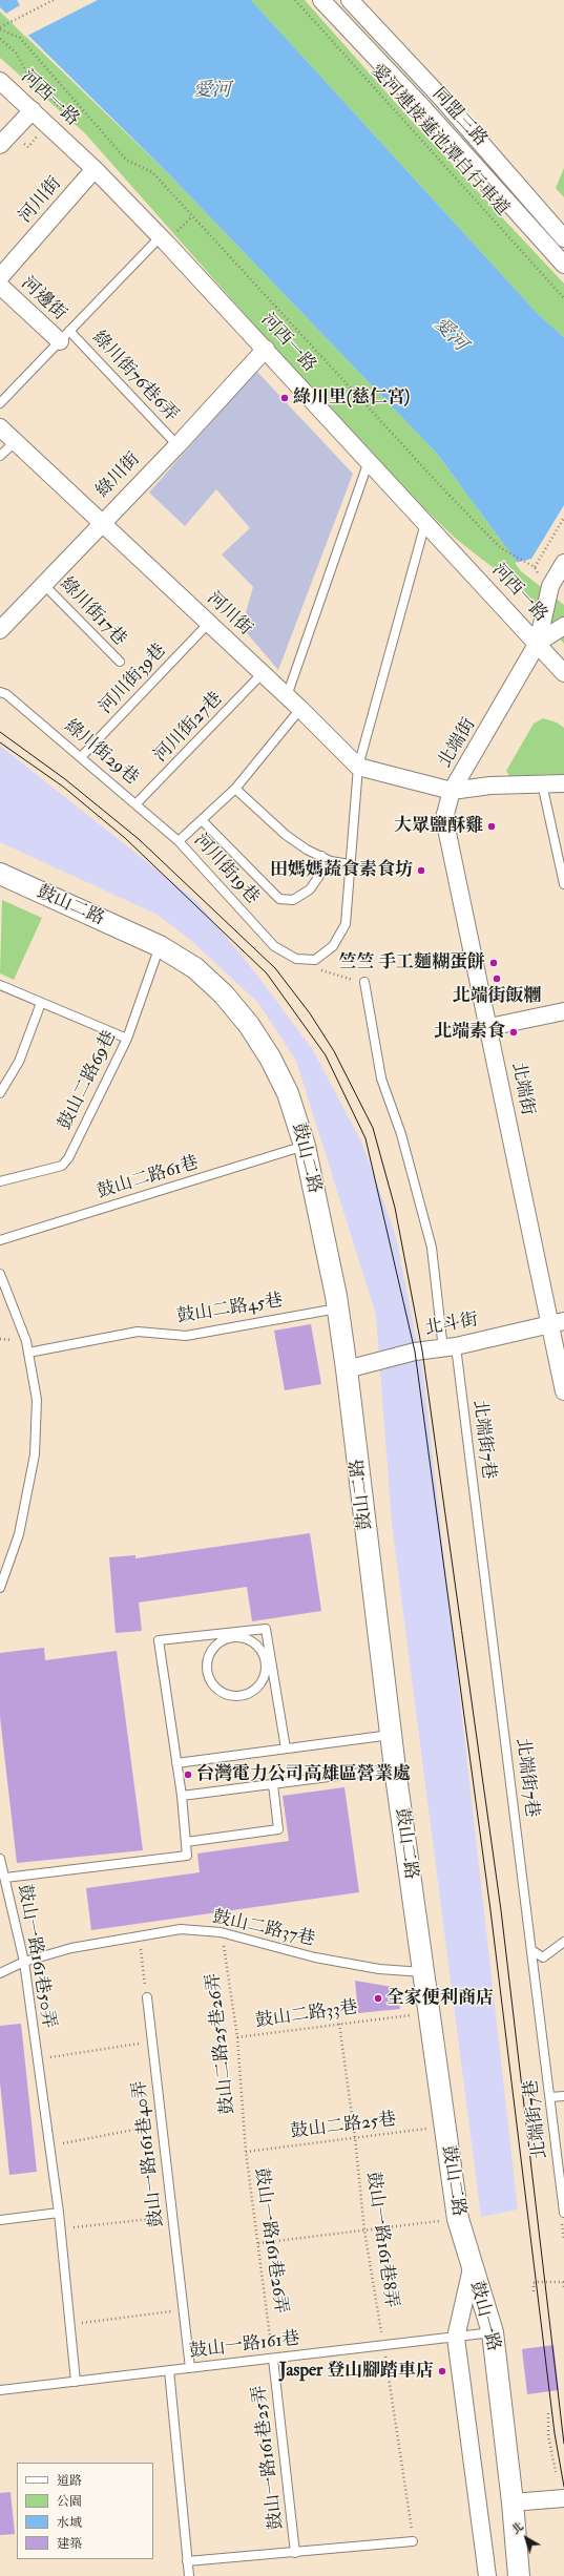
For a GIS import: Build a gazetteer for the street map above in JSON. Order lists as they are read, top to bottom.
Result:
{
  "streets": {
    "street": [
      "河西一路",
      "同盟三路",
      "河川街",
      "河邊街",
      "綠川街",
      "北端街",
      "鼓山二路",
      "北斗街",
      "鼓山一路"
    ],
    "lane": [
      "綠川街76巷6弄",
      "綠川街17巷",
      "河川街39巷",
      "河川街27巷",
      "綠川街29巷",
      "河川街19巷",
      "鼓山二路69巷",
      "鼓山二路61巷",
      "鼓山二路45巷",
      "北端街7巷",
      "鼓山二路37巷",
      "鼓山一路161巷50弄",
      "鼓山一路161巷40弄",
      "鼓山一路161巷",
      "鼓山一路161巷25弄"
    ],
    "path": [
      "愛河連接蓮池潭自行車道",
      "鼓山二路33巷",
      "鼓山二路25巷26弄",
      "鼓山二路25巷",
      "鼓山一路161巷8弄",
      "鼓山一路161巷26弄"
    ]
  },
  "crossings": [
    ["河西一路", "河川街"],
    ["河西一路", "綠川街"],
    ["河西一路", "北端街"],
    ["河西一路", "河川街19巷"],
    ["河川街", "綠川街"],
    ["河川街", "河川街39巷"],
    ["河川街", "河川街27巷"],
    ["河川街", "河川街19巷"],
    ["河邊街", "綠川街76巷6弄"],
    ["綠川街76巷6弄", "綠川街"],
    ["綠川街", "綠川街17巷"],
    ["河川街39巷", "綠川街29巷"],
    ["河川街27巷", "綠川街29巷"],
    ["北端街", "北斗街"],
    ["綠川街29巷", "河川街19巷"],
    ["鼓山二路", "鼓山二路69巷"],
    ["鼓山二路", "鼓山二路61巷"],
    ["鼓山二路", "鼓山二路45巷"],
    ["鼓山二路", "北斗街"],
    ["鼓山二路", "鼓山二路37巷"],
    ["鼓山二路", "鼓山二路33巷"],
    ["鼓山二路", "鼓山二路25巷"],
    ["鼓山二路", "鼓山一路"],
    ["北斗街", "北端街7巷"],
    ["鼓山二路37巷", "鼓山一路161巷50弄"],
    ["鼓山二路37巷", "鼓山二路25巷26弄"],
    ["鼓山一路161巷50弄", "鼓山一路161巷"],
    ["鼓山二路33巷", "鼓山二路25巷26弄"],
    ["鼓山二路33巷", "鼓山一路161巷8弄"],
    ["鼓山二路25巷26弄", "鼓山二路25巷"],
    ["鼓山二路25巷26弄", "鼓山一路161巷26弄"],
    ["鼓山二路25巷", "鼓山一路161巷8弄"],
    ["鼓山二路25巷", "鼓山一路161巷26弄"],
    ["鼓山一路161巷40弄", "鼓山一路161巷"],
    ["鼓山一路161巷8弄", "鼓山一路161巷"],
    ["鼓山一路161巷26弄", "鼓山一路161巷"],
    ["鼓山一路161巷26弄", "鼓山一路161巷25弄"],
    ["鼓山一路", "鼓山一路161巷"],
    ["鼓山一路161巷", "鼓山一路161巷25弄"]
  ],
  "water": ["愛河"],
  "places": [
    "綠川里(慈仁宮)",
    "大眾鹽酥雞",
    "田媽媽蔬食素食坊",
    "竺竺 手工麵糊蛋餅",
    "北端街飯糰",
    "北端素食",
    "台灣電力公司高雄區營業處",
    "全家便利商店",
    "Jasper 登山腳踏車店"
  ],
  "legend": [
    "道路",
    "公園",
    "水域",
    "建築"
  ],
  "north": "top left"
}
